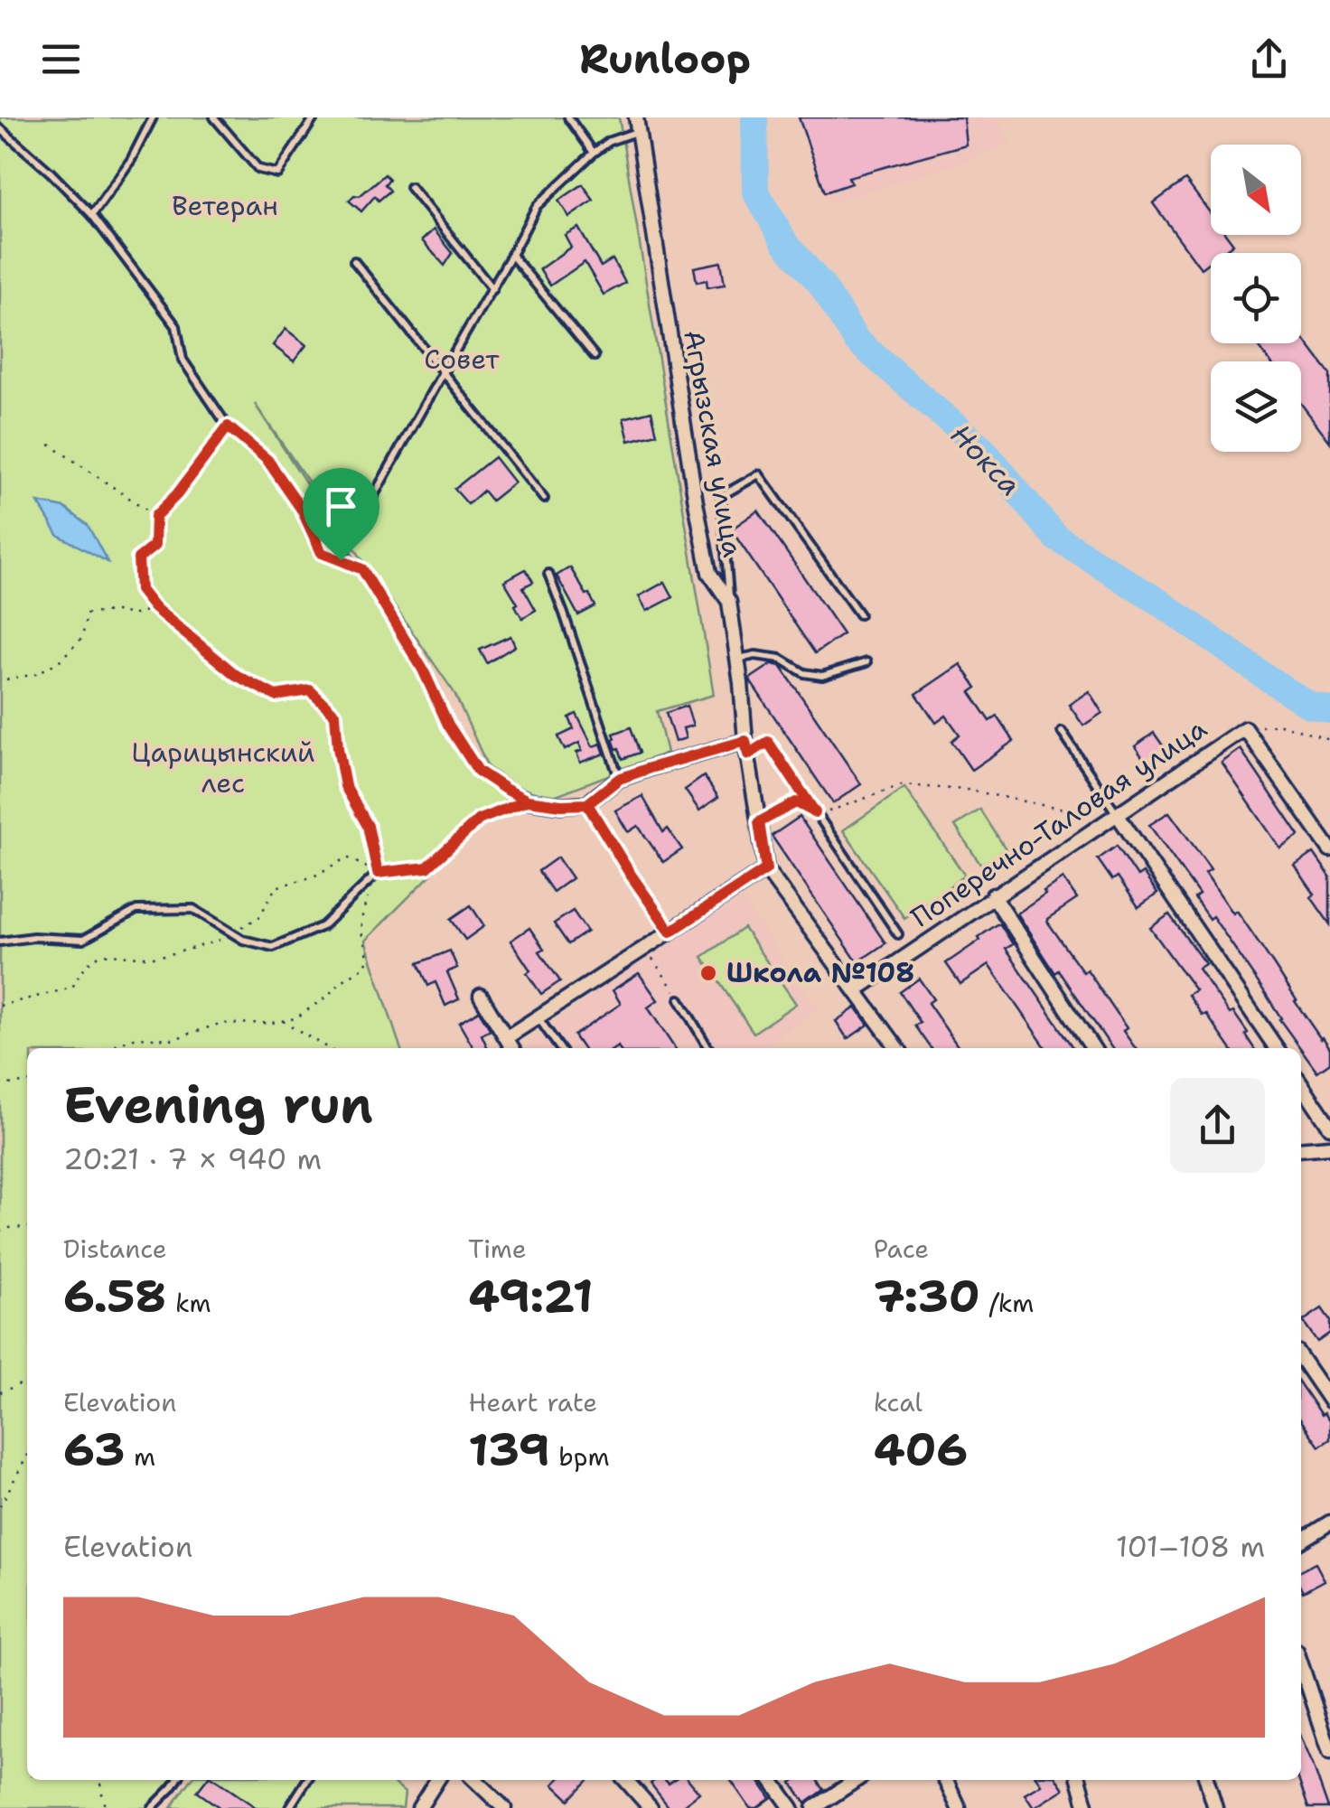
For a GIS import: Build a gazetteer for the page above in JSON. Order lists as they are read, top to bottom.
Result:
{
  "streets": {
    "street": ["Агрызская улица", "Поперечно-Таловая улица"]
  },
  "crossings": [
    ["Агрызская улица", "Поперечно-Таловая улица"]
  ],
  "water": ["Нокса"],
  "parks": ["Ветеран", "Совет", "Царицынский лес"],
  "places": ["Школа №108"],
  "north": "bottom right",
  "page": {
    "header": "Runloop",
    "heading": ["Evening run", "20:21 · 7 × 940 m"],
    "stats": [
      ["Distance", "6.58 km"],
      ["Time", "49:21"],
      ["Pace", "7:30 /km"],
      ["Elevation", "63 m"],
      ["Heart rate", "139 bpm"],
      ["kcal", "406"]
    ],
    "chart": ["Elevation", "101–108 m"]
  }
}
